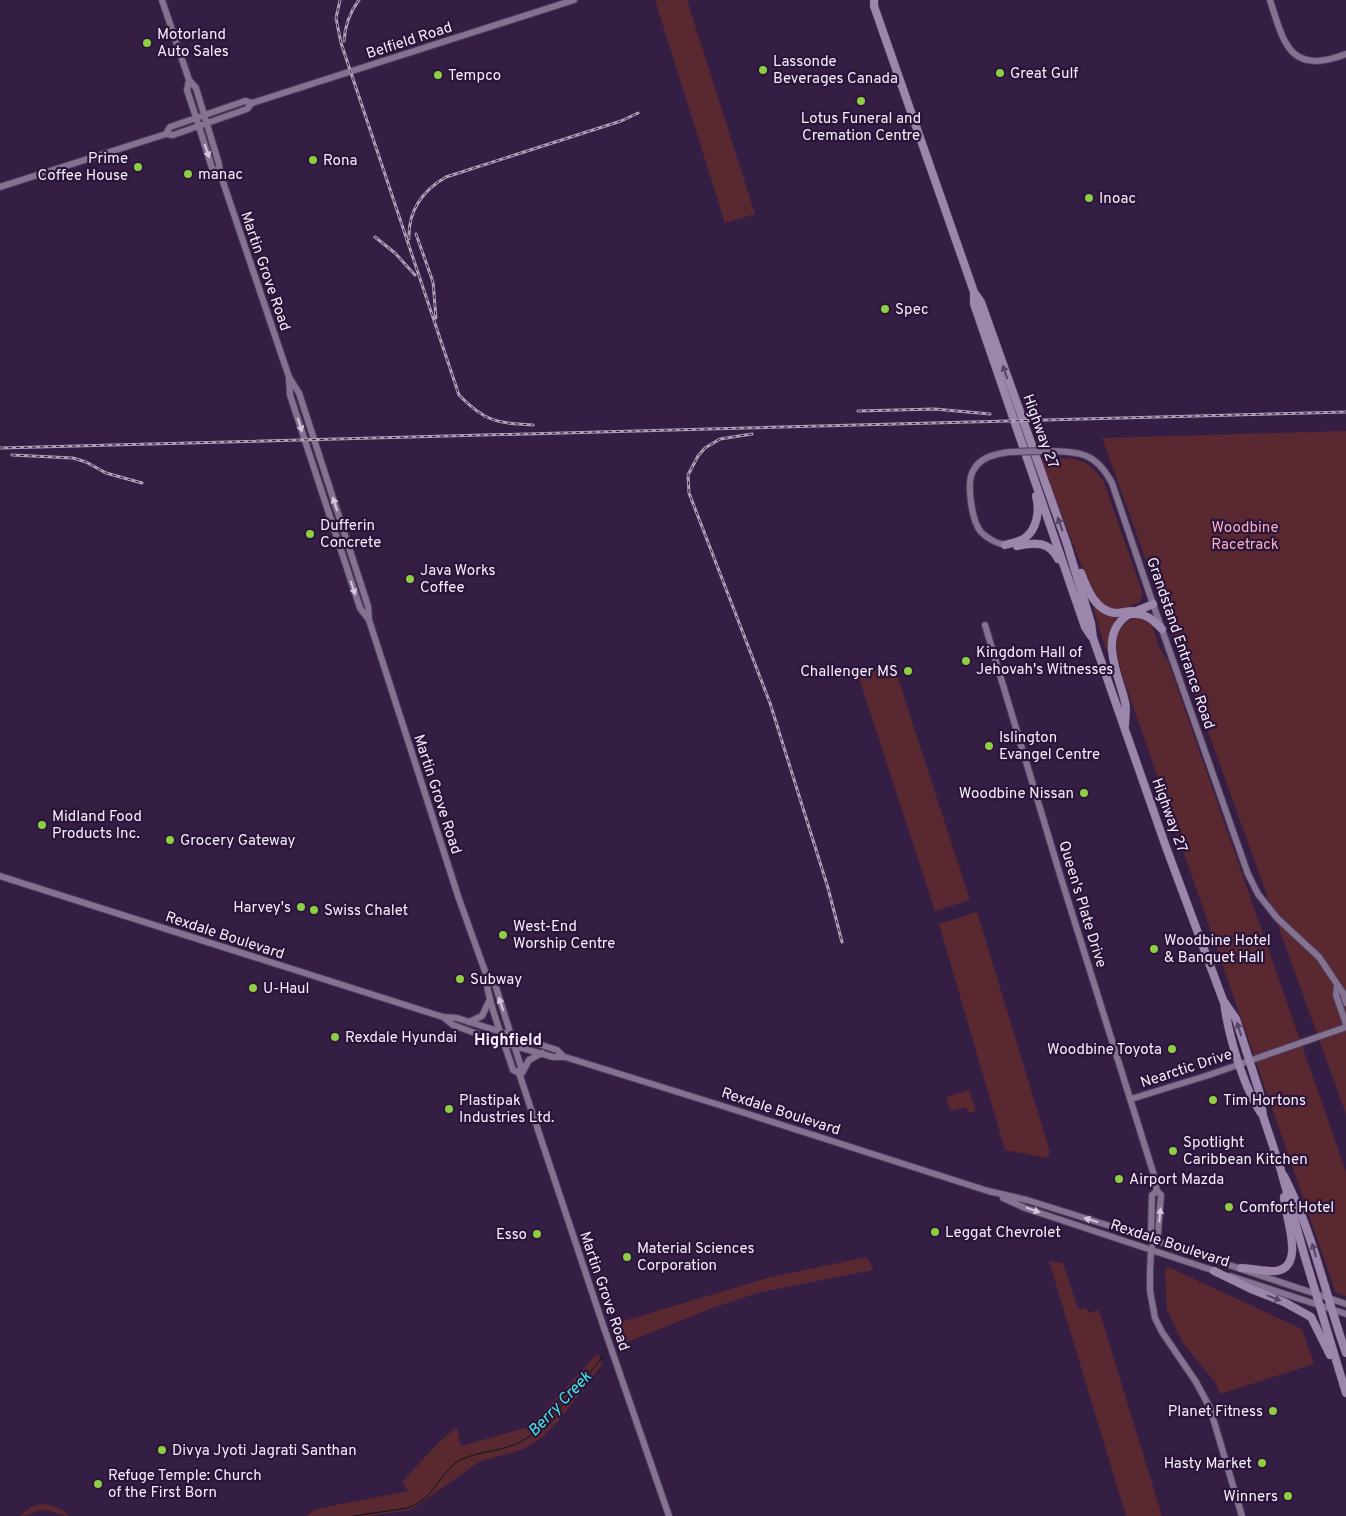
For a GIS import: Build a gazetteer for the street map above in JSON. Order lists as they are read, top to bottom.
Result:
{
  "streets": {
    "main road": [
      "Belfield Road",
      "Martin Grove Road",
      "Highway 27",
      "Grandstand Entrance Road",
      "Queen's Plate Drive",
      "Rexdale Boulevard",
      "Nearctic Drive"
    ]
  },
  "crossings": [
    ["Belfield Road", "Martin Grove Road"],
    ["Martin Grove Road", "Rexdale Boulevard"],
    ["Highway 27", "Rexdale Boulevard"],
    ["Highway 27", "Nearctic Drive"],
    ["Grandstand Entrance Road", "Nearctic Drive"],
    ["Queen's Plate Drive", "Rexdale Boulevard"],
    ["Queen's Plate Drive", "Nearctic Drive"]
  ],
  "districts": ["Highfield"],
  "water": ["Berry Creek"],
  "parks": ["Woodbine Racetrack"],
  "places": [
    "Motorland Auto Sales",
    "Lassonde Beverages Canada",
    "Great Gulf",
    "Tempco",
    "Lotus Funeral and Cremation Centre",
    "Rona",
    "Prime Coffee House",
    "manac",
    "Inoac",
    "Spec",
    "Dufferin Concrete",
    "Java Works Coffee",
    "Kingdom Hall of Jehovah's Witnesses",
    "Challenger MS",
    "Islington Evangel Centre",
    "Woodbine Nissan",
    "Midland Food Products Inc.",
    "Grocery Gateway",
    "Harvey's",
    "Swiss Chalet",
    "West-End Worship Centre",
    "Woodbine Hotel & Banquet Hall",
    "Subway",
    "U-Haul",
    "Rexdale Hyundai",
    "Woodbine Toyota",
    "Tim Hortons",
    "Plastipak Industries Ltd.",
    "Spotlight Caribbean Kitchen",
    "Airport Mazda",
    "Comfort Hotel",
    "Leggat Chevrolet",
    "Esso",
    "Material Sciences Corporation",
    "Planet Fitness",
    "Divya Jyoti Jagrati Santhan",
    "Hasty Market",
    "Refuge Temple: Church of the First Born",
    "Winners"
  ]
}
